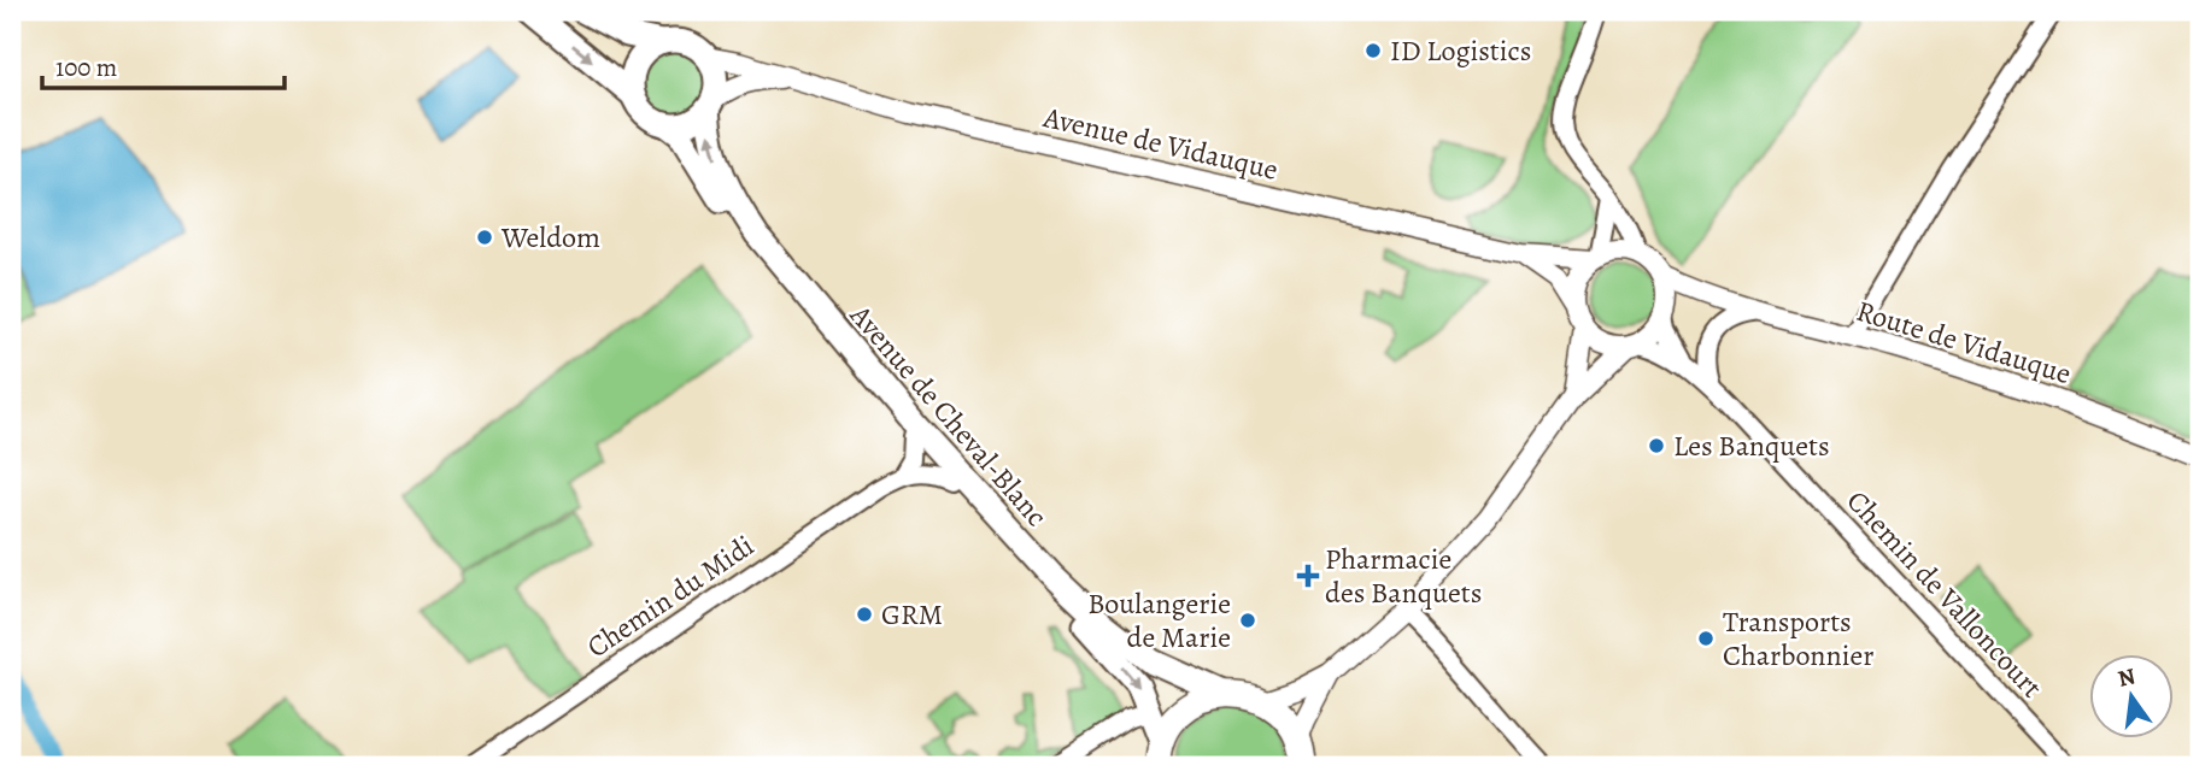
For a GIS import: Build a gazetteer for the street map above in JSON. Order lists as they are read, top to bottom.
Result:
{
  "streets": {
    "main road": ["Avenue de Cheval-Blanc"],
    "street": [
      "Avenue de Vidauque",
      "Route de Vidauque",
      "Chemin de Valloncourt",
      "Chemin du Midi"
    ]
  },
  "crossings": [
    ["Avenue de Vidauque", "Route de Vidauque"],
    ["Avenue de Vidauque", "Avenue de Cheval-Blanc"],
    ["Avenue de Vidauque", "Chemin de Valloncourt"],
    ["Route de Vidauque", "Chemin de Valloncourt"]
  ],
  "places": {
    "other": [
      "ID Logistics",
      "Weldom",
      "Les Banquets",
      "GRM",
      "Boulangerie de Marie",
      "Transports Charbonnier"
    ],
    "health": ["Pharmacie des Banquets"]
  },
  "scale_bar": "100 m",
  "north": "top"
}
